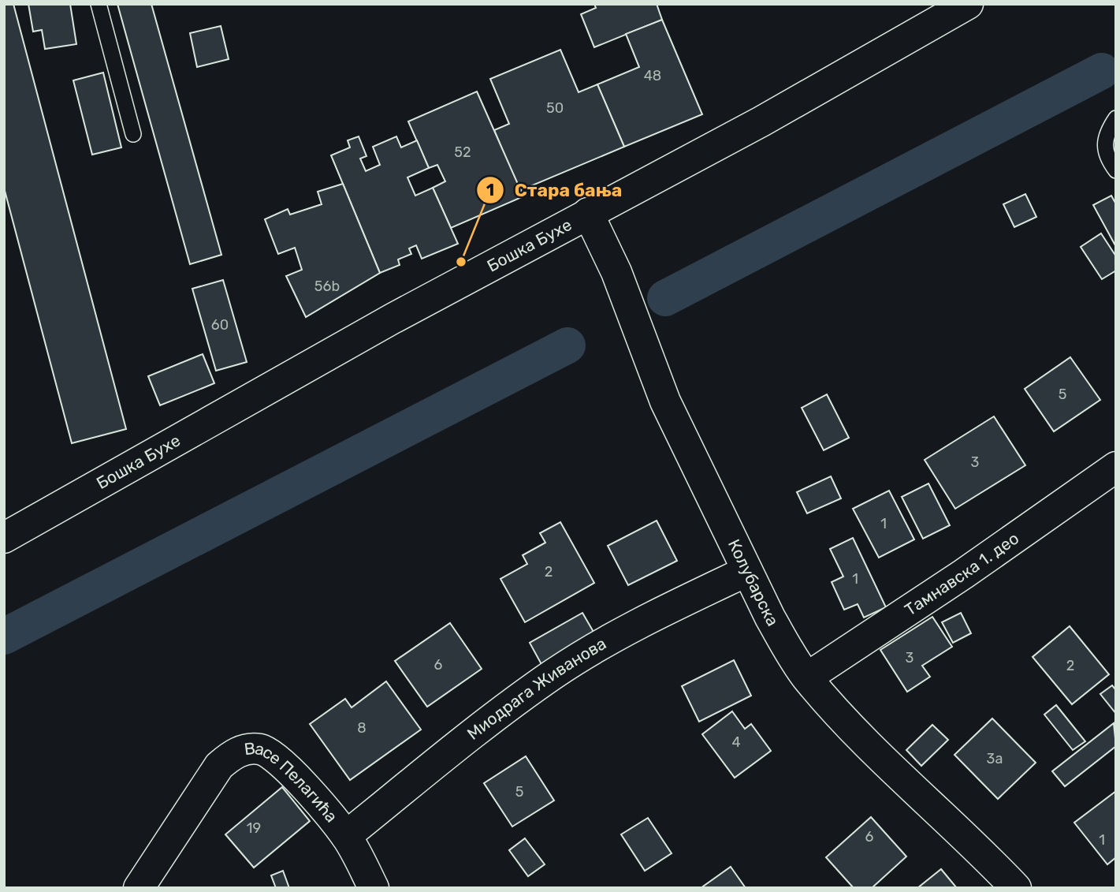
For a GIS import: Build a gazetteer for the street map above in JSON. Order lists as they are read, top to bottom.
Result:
{
  "streets": {
    "street": [
      "Бошка Бухе",
      "Тамнавска 1. део",
      "Колубарска",
      "Миодрага Живанова",
      "Васе Пелагића"
    ]
  },
  "crossings": [
    ["Бошка Бухе", "Колубарска"],
    ["Тамнавска 1. део", "Колубарска"],
    ["Колубарска", "Миодрага Живанова"],
    ["Миодрага Живанова", "Васе Пелагића"]
  ],
  "places": ["Стара бања"],
  "house_numbers": [
    "48",
    "50",
    "52",
    "56b",
    "60",
    "5",
    "3",
    "1",
    "2",
    "1",
    "3",
    "6",
    "2",
    "8",
    "4",
    "3a",
    "5",
    "19",
    "6",
    "1"
  ]
}
